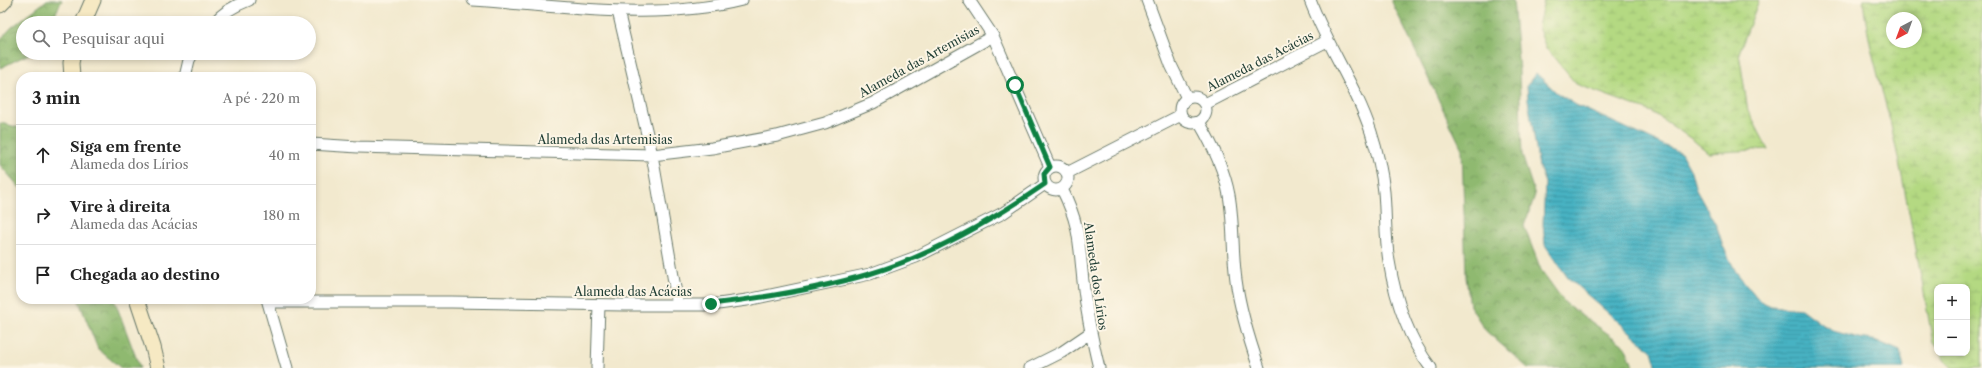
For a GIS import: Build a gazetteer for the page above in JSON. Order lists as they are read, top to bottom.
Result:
{
  "streets": {
    "street": ["Alameda das Artemisias", "Alameda das Acácias", "Alameda dos Lírios"]
  },
  "crossings": [
    ["Alameda das Acácias", "Alameda dos Lírios"]
  ],
  "north": "bottom left",
  "page": {
    "search": "Pesquisar aqui",
    "heading": ["3 min", "A pé · 220 m"],
    "list": [
      ["Siga em frente", "Alameda dos Lírios", "40 m"],
      ["Vire à direita", "Alameda das Acácias", "180 m"],
      "Chegada ao destino"
    ],
    "map_buttons": ["+", "−"]
  }
}
